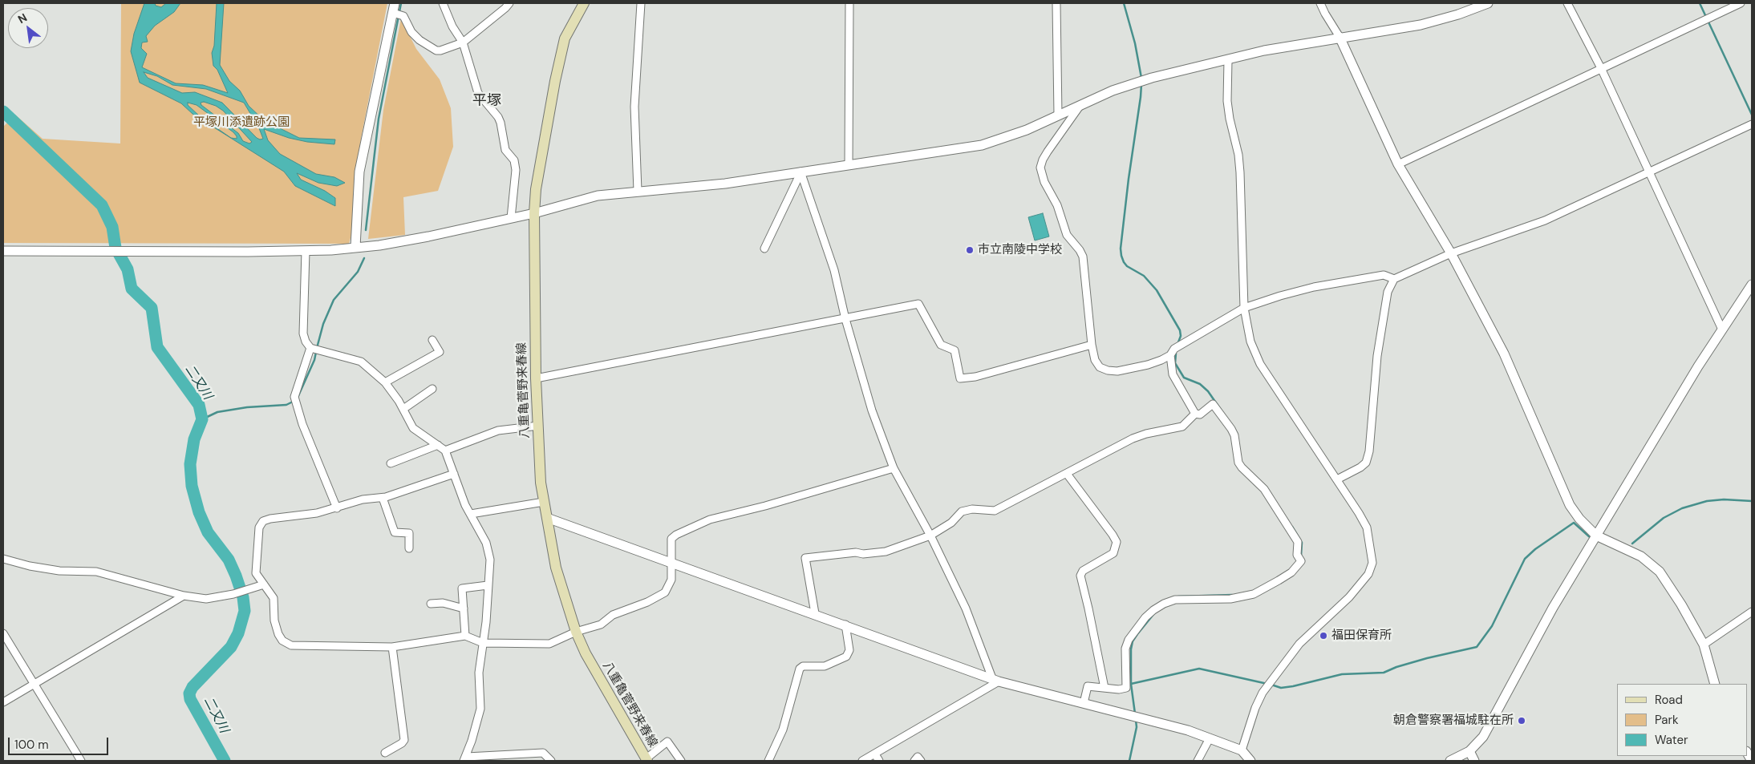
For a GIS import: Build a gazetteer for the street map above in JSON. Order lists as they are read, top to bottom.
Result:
{
  "streets": {
    "main road": ["八重亀菅野来春線"]
  },
  "districts": ["平塚"],
  "water": ["二又川"],
  "parks": ["平塚川添遺跡公園"],
  "places": ["市立南陵中学校", "福田保育所", "朝倉警察署福城駐在所"],
  "legend": ["Road", "Park", "Water"],
  "scale_bar": "100 m",
  "north": "top left"
}
